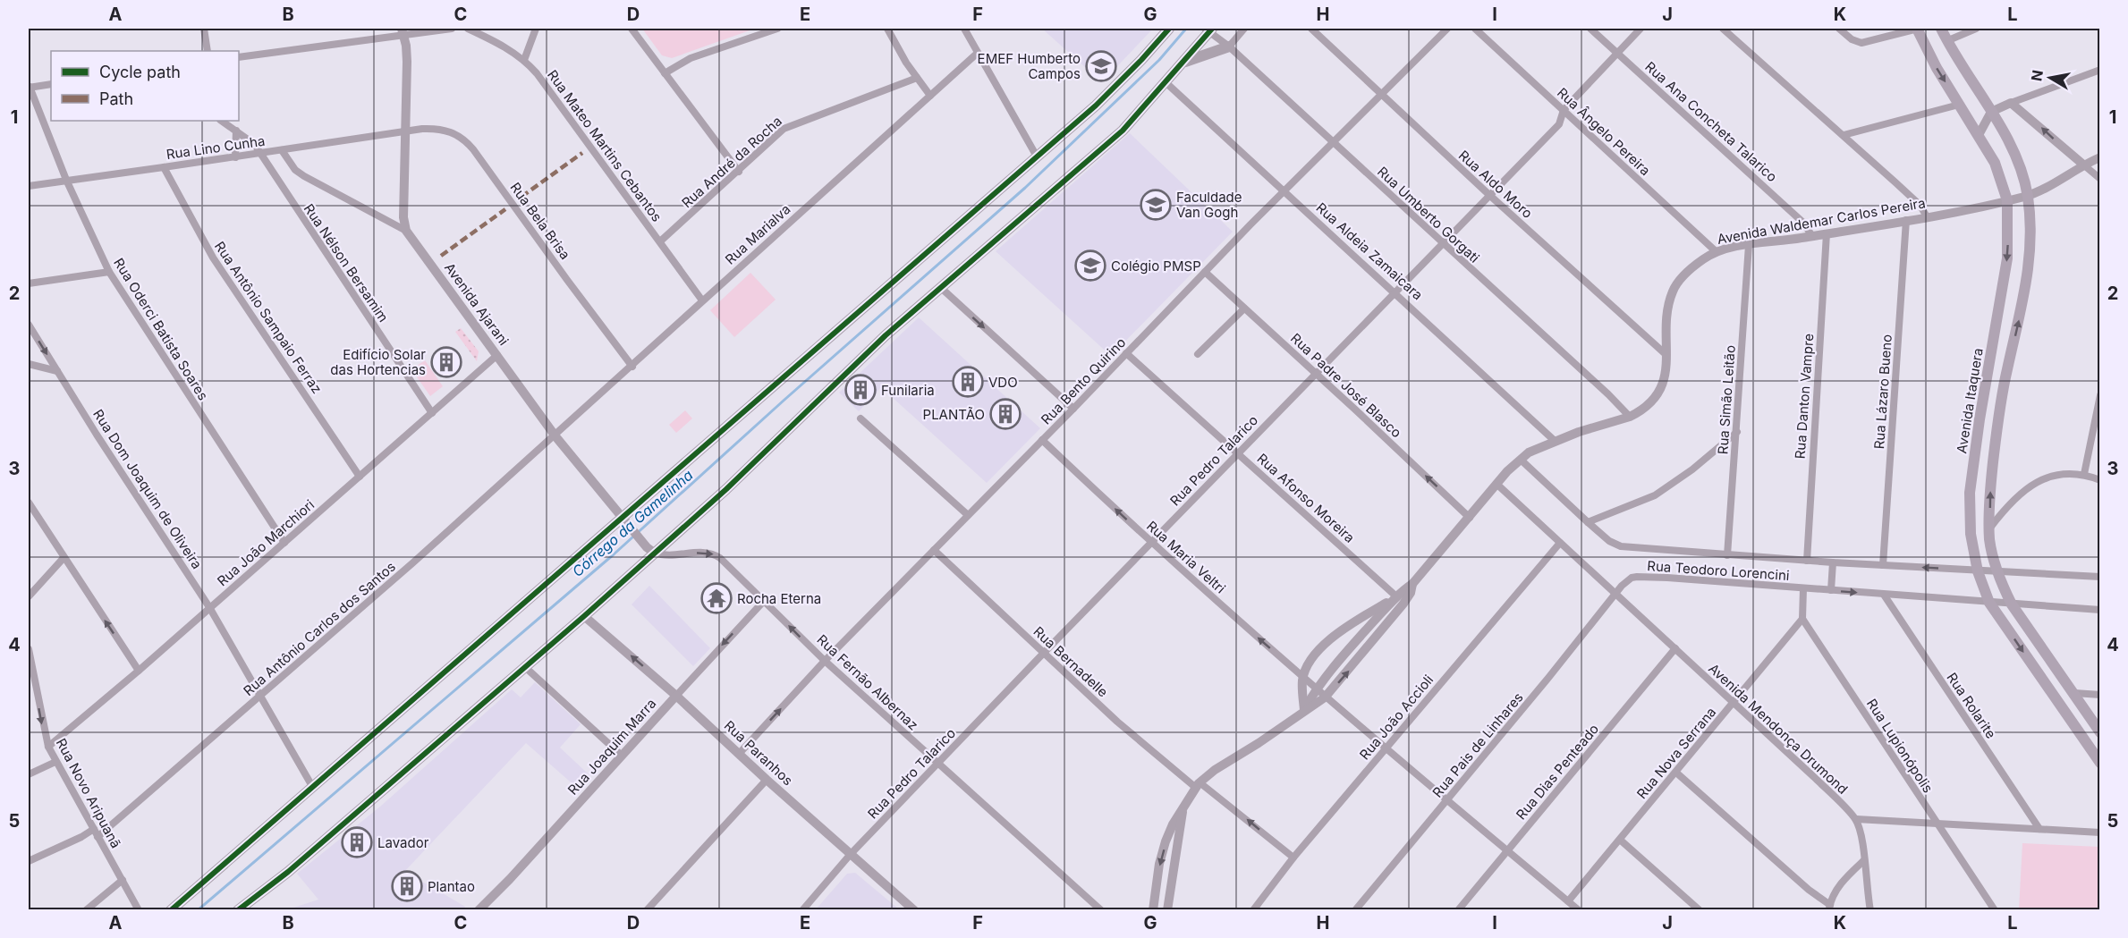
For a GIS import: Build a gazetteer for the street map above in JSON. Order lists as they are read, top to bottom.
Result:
{
  "streets": {
    "main road": ["Avenida Itaquera"],
    "street": [
      "Rua Ana Concheta Talarico",
      "Rua Ângelo Pereira",
      "Rua Mateo Martins Cebantos",
      "Rua Lino Cunha",
      "Rua André da Rocha",
      "Rua Aldo Moro",
      "Rua Umberto Gorgati",
      "Rua Bela Brisa",
      "Avenida Waldemar Carlos Pereira",
      "Rua Marialva",
      "Rua Aldeia Zamaicara",
      "Rua Nélson Bersamim",
      "Avenida Ajarani",
      "Rua Antônio Sampaio Ferraz",
      "Rua Oderci Batista Soares",
      "Rua Bento Quirino",
      "Rua Padre José Blasco",
      "Rua Lázaro Bueno",
      "Rua Danton Vampre",
      "Rua Simão Leitão",
      "Rua Pedro Talarico",
      "Rua Dom Joaquim de Oliveira",
      "Rua Afonso Moreira",
      "Rua João Marchiori",
      "Rua Maria Veltri",
      "Rua Teodoro Lorencini",
      "Rua Antônio Carlos dos Santos",
      "Rua Bernadelle",
      "Rua Fernão Albernaz",
      "Rua Rolarite",
      "Rua João Accioli",
      "Avenida Mendonça Drumond",
      "Rua Pais de Linhares",
      "Rua Lupionópolis",
      "Rua Joaquim Marra",
      "Rua Paranhos",
      "Rua Nova Serrana",
      "Rua Dias Penteado",
      "Rua Novo Aripuanã"
    ]
  },
  "crossings": [
    ["Rua Ana Concheta Talarico", "Avenida Waldemar Carlos Pereira"],
    ["Rua Ana Concheta Talarico", "Rua Pedro Talarico"],
    ["Rua Ângelo Pereira", "Avenida Waldemar Carlos Pereira"],
    ["Rua Ângelo Pereira", "Rua Pedro Talarico"],
    ["Rua Mateo Martins Cebantos", "Rua André da Rocha"],
    ["Rua Mateo Martins Cebantos", "Rua Marialva"],
    ["Rua Lino Cunha", "Rua Bela Brisa"],
    ["Rua Lino Cunha", "Rua Nélson Bersamim"],
    ["Rua Lino Cunha", "Rua Antônio Sampaio Ferraz"],
    ["Rua Lino Cunha", "Rua Oderci Batista Soares"],
    ["Rua Aldo Moro", "Avenida Waldemar Carlos Pereira"],
    ["Rua Aldo Moro", "Rua Bento Quirino"],
    ["Rua Aldo Moro", "Rua Pedro Talarico"],
    ["Rua Umberto Gorgati", "Avenida Waldemar Carlos Pereira"],
    ["Rua Umberto Gorgati", "Rua Bento Quirino"],
    ["Rua Umberto Gorgati", "Rua Pedro Talarico"],
    ["Rua Bela Brisa", "Rua Marialva"],
    ["Avenida Waldemar Carlos Pereira", "Rua Aldeia Zamaicara"],
    ["Avenida Waldemar Carlos Pereira", "Rua Padre José Blasco"],
    ["Avenida Waldemar Carlos Pereira", "Rua Lázaro Bueno"],
    ["Avenida Waldemar Carlos Pereira", "Rua Danton Vampre"],
    ["Avenida Waldemar Carlos Pereira", "Rua Simão Leitão"],
    ["Avenida Waldemar Carlos Pereira", "Avenida Itaquera"],
    ["Avenida Waldemar Carlos Pereira", "Rua Afonso Moreira"],
    ["Avenida Waldemar Carlos Pereira", "Rua Maria Veltri"],
    ["Avenida Waldemar Carlos Pereira", "Rua Teodoro Lorencini"],
    ["Avenida Waldemar Carlos Pereira", "Rua Bernadelle"],
    ["Rua Marialva", "Avenida Ajarani"],
    ["Rua Marialva", "Rua Antônio Carlos dos Santos"],
    ["Rua Aldeia Zamaicara", "Rua Bento Quirino"],
    ["Rua Aldeia Zamaicara", "Rua Pedro Talarico"],
    ["Rua Nélson Bersamim", "Rua João Marchiori"],
    ["Avenida Ajarani", "Rua João Marchiori"],
    ["Avenida Ajarani", "Rua Antônio Carlos dos Santos"],
    ["Avenida Ajarani", "Rua Fernão Albernaz"],
    ["Rua Antônio Sampaio Ferraz", "Rua João Marchiori"],
    ["Rua Oderci Batista Soares", "Rua João Marchiori"],
    ["Rua Bento Quirino", "Rua Padre José Blasco"],
    ["Rua Bento Quirino", "Rua Afonso Moreira"],
    ["Rua Bento Quirino", "Rua Maria Veltri"],
    ["Rua Bento Quirino", "Rua Bernadelle"],
    ["Rua Bento Quirino", "Rua Fernão Albernaz"],
    ["Rua Bento Quirino", "Rua Paranhos"],
    ["Rua Padre José Blasco", "Rua Pedro Talarico"],
    ["Rua Lázaro Bueno", "Rua Teodoro Lorencini"],
    ["Rua Danton Vampre", "Rua Teodoro Lorencini"],
    ["Rua Simão Leitão", "Rua Teodoro Lorencini"],
    ["Avenida Itaquera", "Rua Teodoro Lorencini"],
    ["Rua Pedro Talarico", "Rua Afonso Moreira"],
    ["Rua Pedro Talarico", "Rua Maria Veltri"],
    ["Rua Pedro Talarico", "Rua Bernadelle"],
    ["Rua Pedro Talarico", "Rua Fernão Albernaz"],
    ["Rua Pedro Talarico", "Rua Paranhos"],
    ["Rua Dom Joaquim de Oliveira", "Rua João Marchiori"],
    ["Rua Dom Joaquim de Oliveira", "Rua Antônio Carlos dos Santos"],
    ["Rua João Marchiori", "Rua Novo Aripuanã"],
    ["Rua Maria Veltri", "Rua João Accioli"],
    ["Rua Maria Veltri", "Rua Pais de Linhares"],
    ["Rua Maria Veltri", "Rua Nova Serrana"],
    ["Rua Maria Veltri", "Rua Dias Penteado"],
    ["Rua Teodoro Lorencini", "Rua Rolarite"],
    ["Rua Teodoro Lorencini", "Avenida Mendonça Drumond"],
    ["Rua Teodoro Lorencini", "Rua Pais de Linhares"],
    ["Rua Antônio Carlos dos Santos", "Rua Novo Aripuanã"],
    ["Rua Bernadelle", "Rua João Accioli"],
    ["Rua Fernão Albernaz", "Rua Joaquim Marra"],
    ["Avenida Mendonça Drumond", "Rua Pais de Linhares"],
    ["Avenida Mendonça Drumond", "Rua Nova Serrana"],
    ["Avenida Mendonça Drumond", "Rua Dias Penteado"],
    ["Rua Lupionópolis", "Rua Nova Serrana"],
    ["Rua Joaquim Marra", "Rua Paranhos"]
  ],
  "one_way": ["Rua Padre José Blasco", "Rua Maria Veltri"],
  "water": ["Córrego da Gamelinha"],
  "places": {
    "school or university": ["EMEF Humberto Campos", "Faculdade Van Gogh", "Colégio PMSP"],
    "building": [
      "Edifício Solar das Hortencias",
      "VDO",
      "Funilaria",
      "PLANTÃO",
      "Lavador",
      "Plantao"
    ],
    "temple": ["Rocha Eterna"]
  },
  "legend": ["Cycle path", "Path"],
  "north": "left",
  "grid": {
    "columns": [
      "A",
      "B",
      "C",
      "D",
      "E",
      "F",
      "G",
      "H",
      "I",
      "J",
      "K",
      "L"
    ],
    "rows": [
      "1",
      "2",
      "3",
      "4",
      "5"
    ]
  }
}
